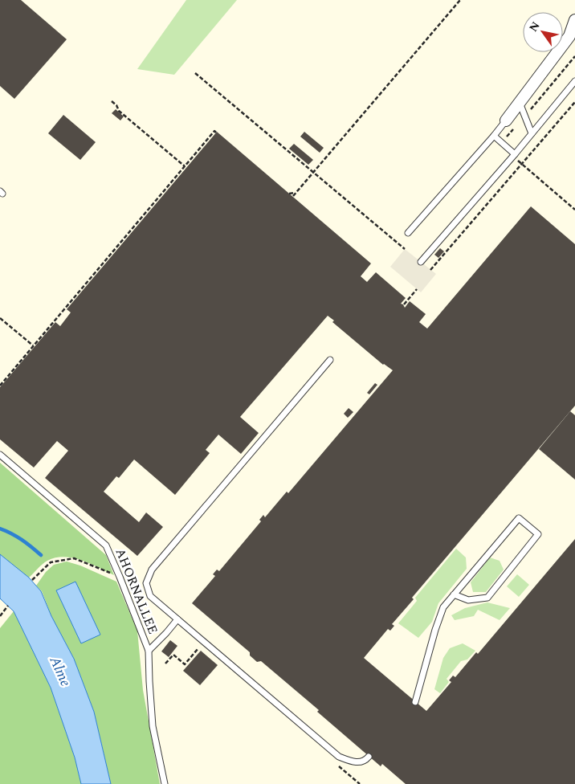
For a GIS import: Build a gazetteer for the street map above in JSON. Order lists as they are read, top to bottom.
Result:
{
  "streets": {
    "lane": ["AHORNALLEE"]
  },
  "water": ["Alme"],
  "north": "top left"
}
